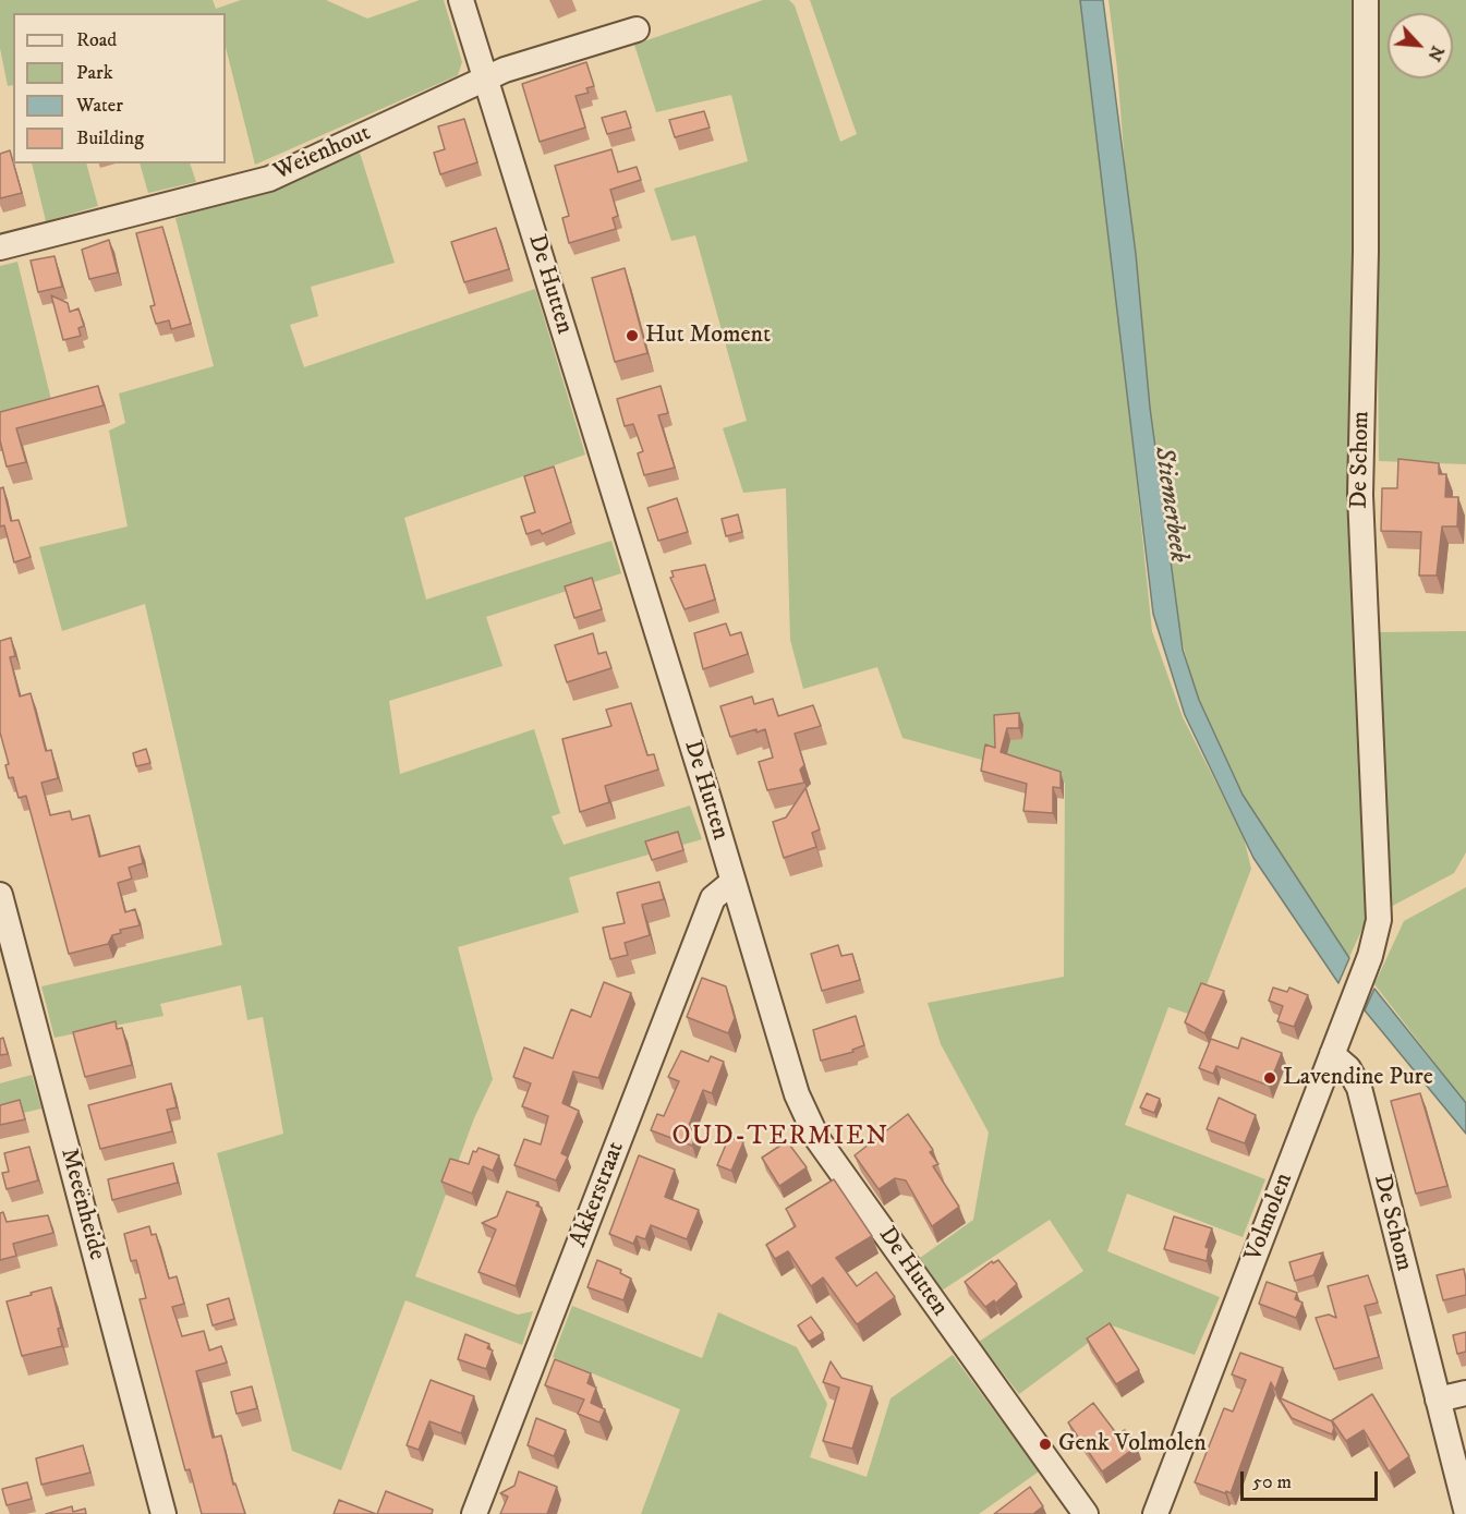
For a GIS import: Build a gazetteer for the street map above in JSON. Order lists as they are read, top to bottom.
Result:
{
  "streets": {
    "street": [
      "Weienhout",
      "De Hutten",
      "De Schom",
      "Akkerstraat",
      "Meeënheide",
      "Volmolen"
    ]
  },
  "crossings": [
    ["Weienhout", "De Hutten"],
    ["De Hutten", "Akkerstraat"],
    ["De Schom", "Volmolen"]
  ],
  "districts": ["OUD-TERMIEN"],
  "water": ["Stiemerbeek"],
  "places": ["Hut Moment", "Lavendine Pure", "Genk Volmolen"],
  "legend": [
    "Road",
    "Park",
    "Water",
    "Building"
  ],
  "scale_bar": "50 m",
  "north": "bottom right"
}
